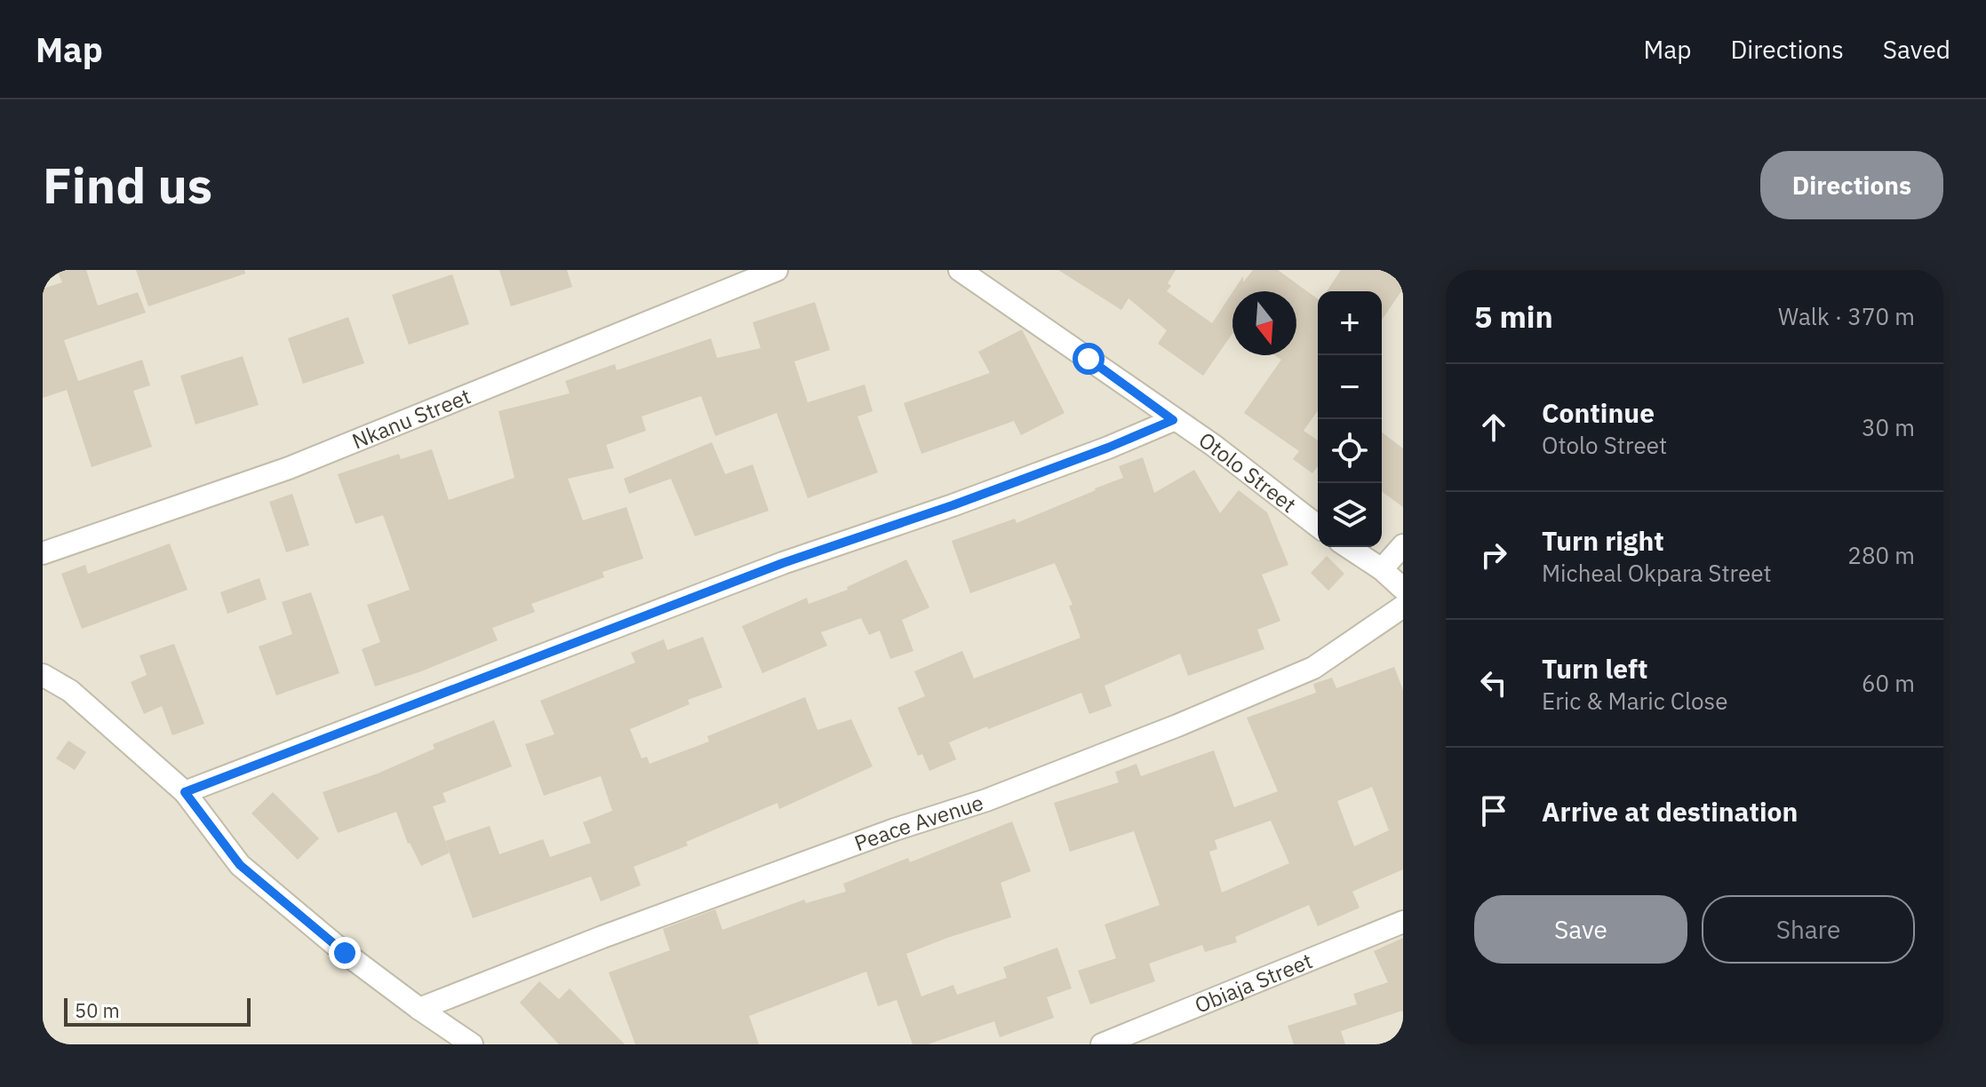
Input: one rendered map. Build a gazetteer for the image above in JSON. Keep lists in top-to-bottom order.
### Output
{
  "streets": {
    "street": [
      "Nkanu Street",
      "Otolo Street",
      "Peace Avenue",
      "Obiaja Street"
    ]
  },
  "scale_bar": "50 m",
  "north": "bottom",
  "page": {
    "header": "Map",
    "nav": ["Map", "Directions", "Saved"],
    "buttons": [
      "Directions",
      ["Save", "Share"]
    ],
    "title": "Find us",
    "heading": ["5 min", "Walk · 370 m"],
    "map_buttons": ["+", "−"],
    "list": [
      ["Continue", "Otolo Street", "30 m"],
      ["Turn right", "Micheal Okpara Street", "280 m"],
      ["Turn left", "Eric & Maric Close", "60 m"],
      "Arrive at destination"
    ],
    "scale": "50 m"
  }
}
